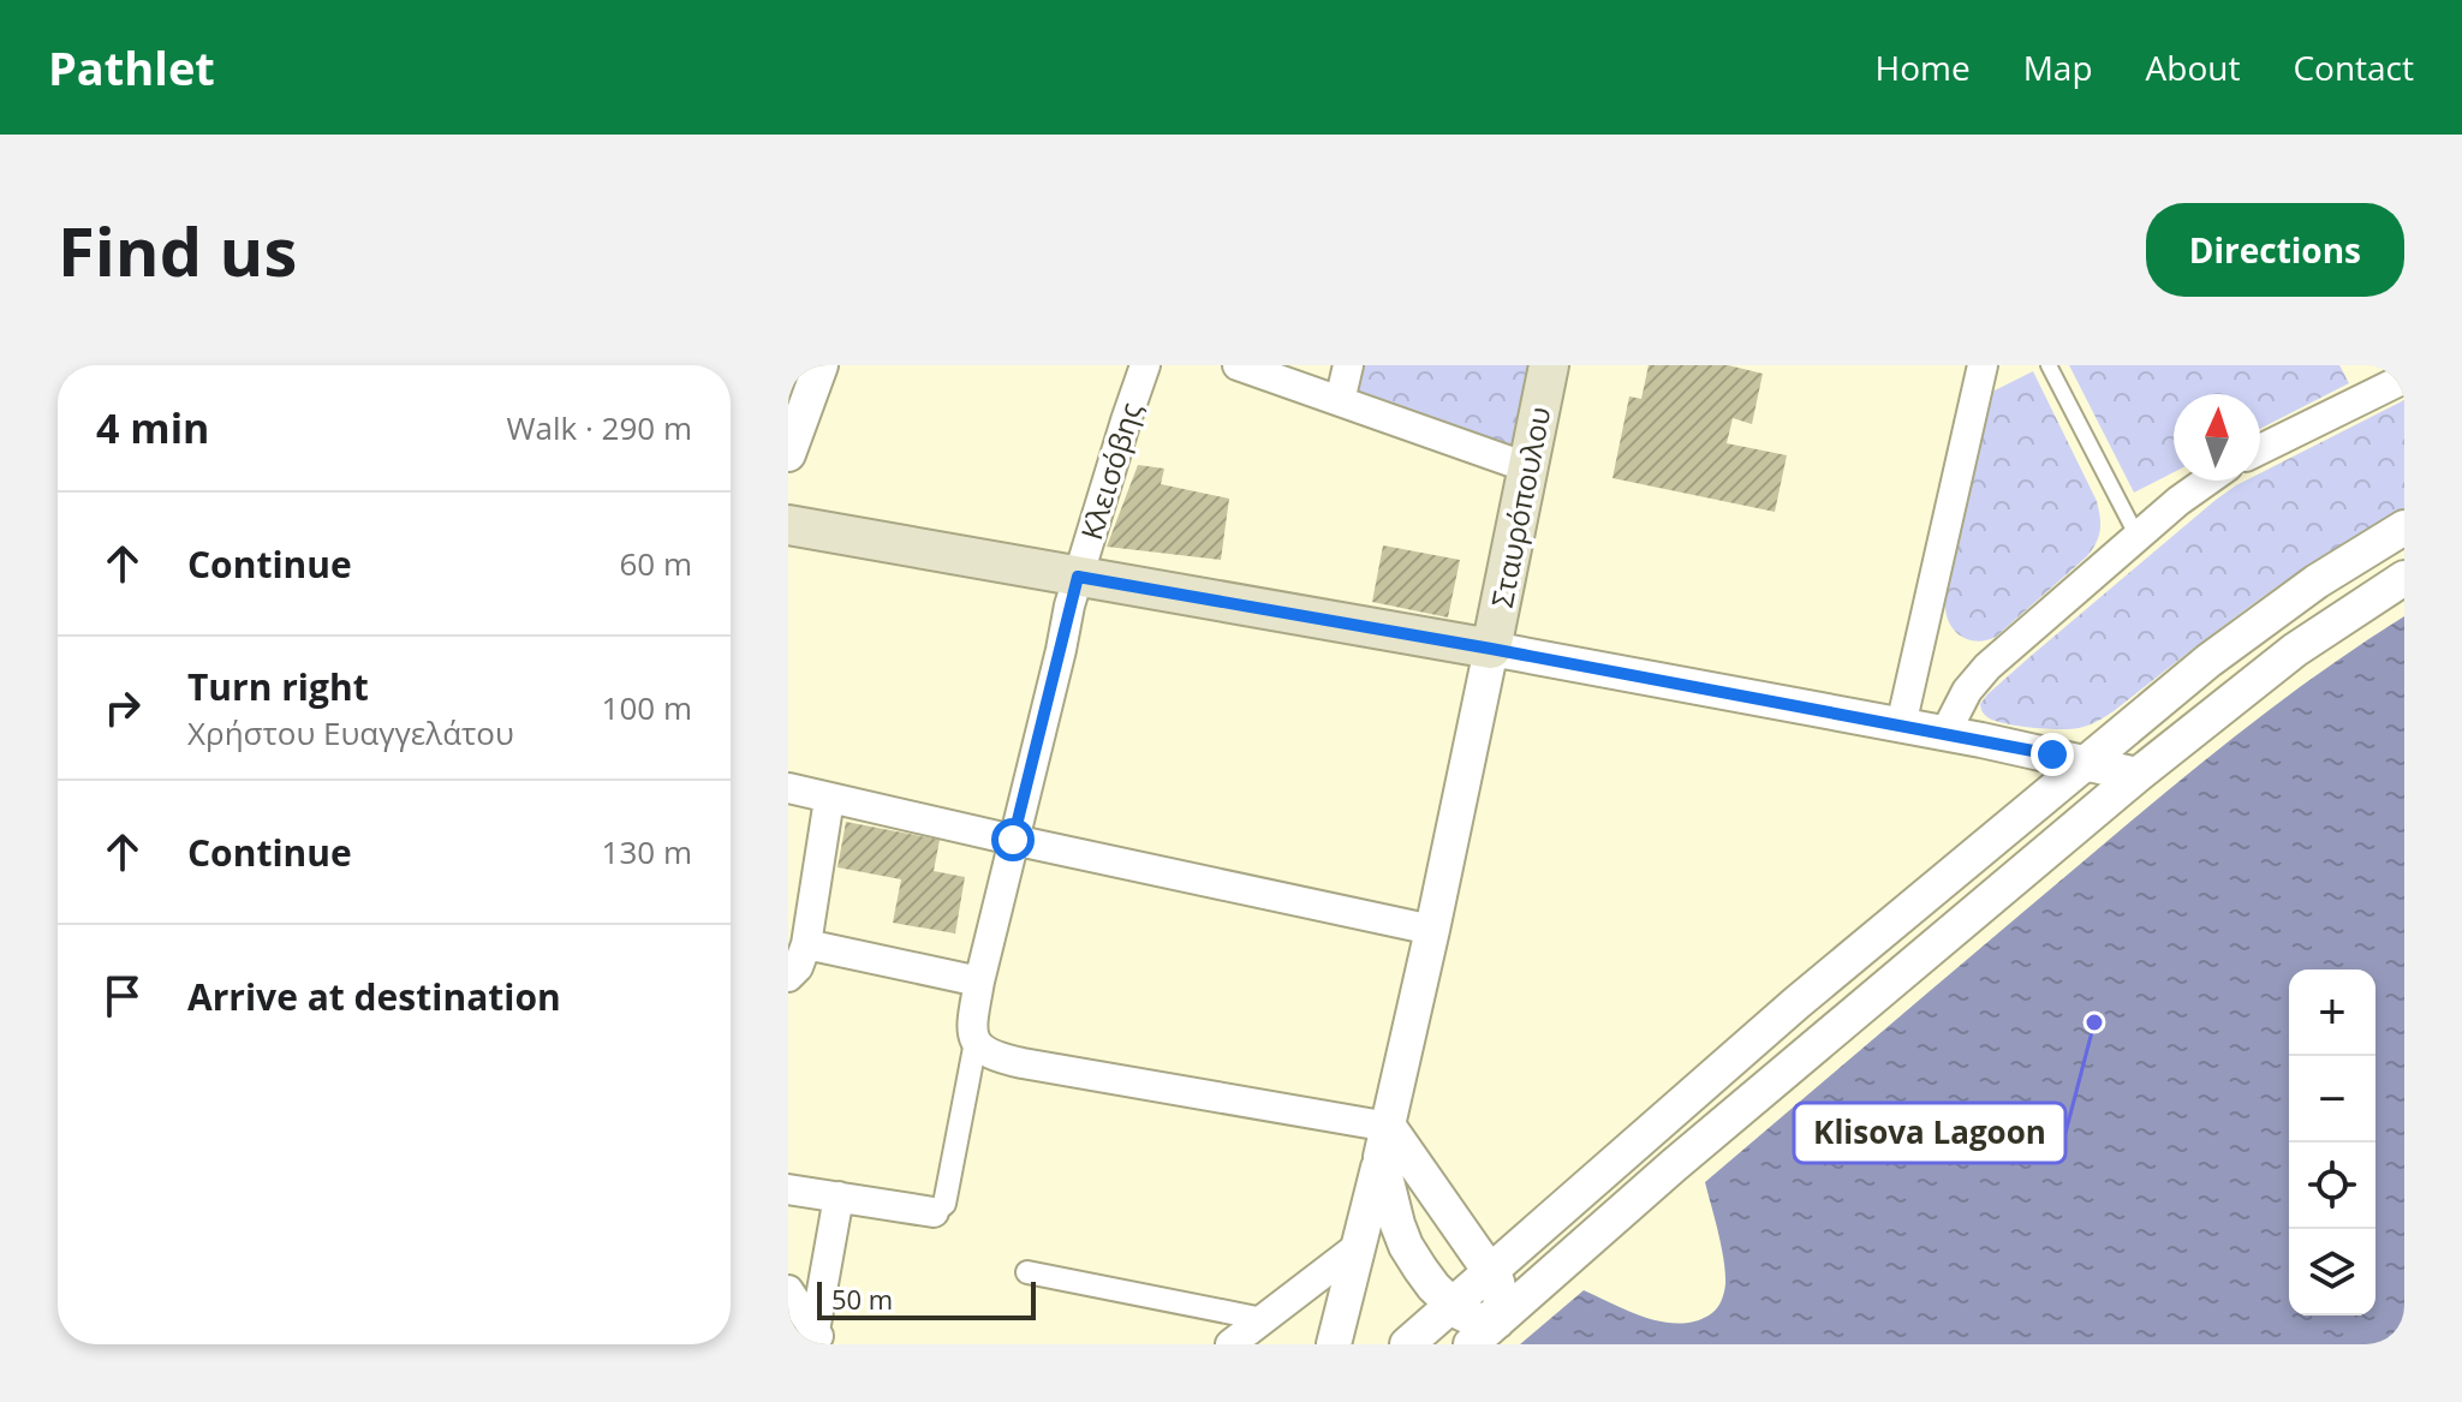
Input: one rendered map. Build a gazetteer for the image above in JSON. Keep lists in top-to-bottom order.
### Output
{
  "streets": {
    "main road": ["Σταυρόπουλου"],
    "street": ["Κλεισόβης"]
  },
  "places": ["Klisova Lagoon"],
  "scale_bar": "50 m",
  "north": "top",
  "page": {
    "header": "Pathlet",
    "nav": [
      "Home",
      "Map",
      "About",
      "Contact"
    ],
    "buttons": "Directions",
    "title": "Find us",
    "heading": ["4 min", "Walk · 290 m"],
    "list": [
      ["Continue", "60 m"],
      ["Turn right", "Χρήστου Ευαγγελάτου", "100 m"],
      ["Continue", "130 m"],
      "Arrive at destination"
    ],
    "map_buttons": ["+", "−"],
    "scale": "50 m"
  }
}
